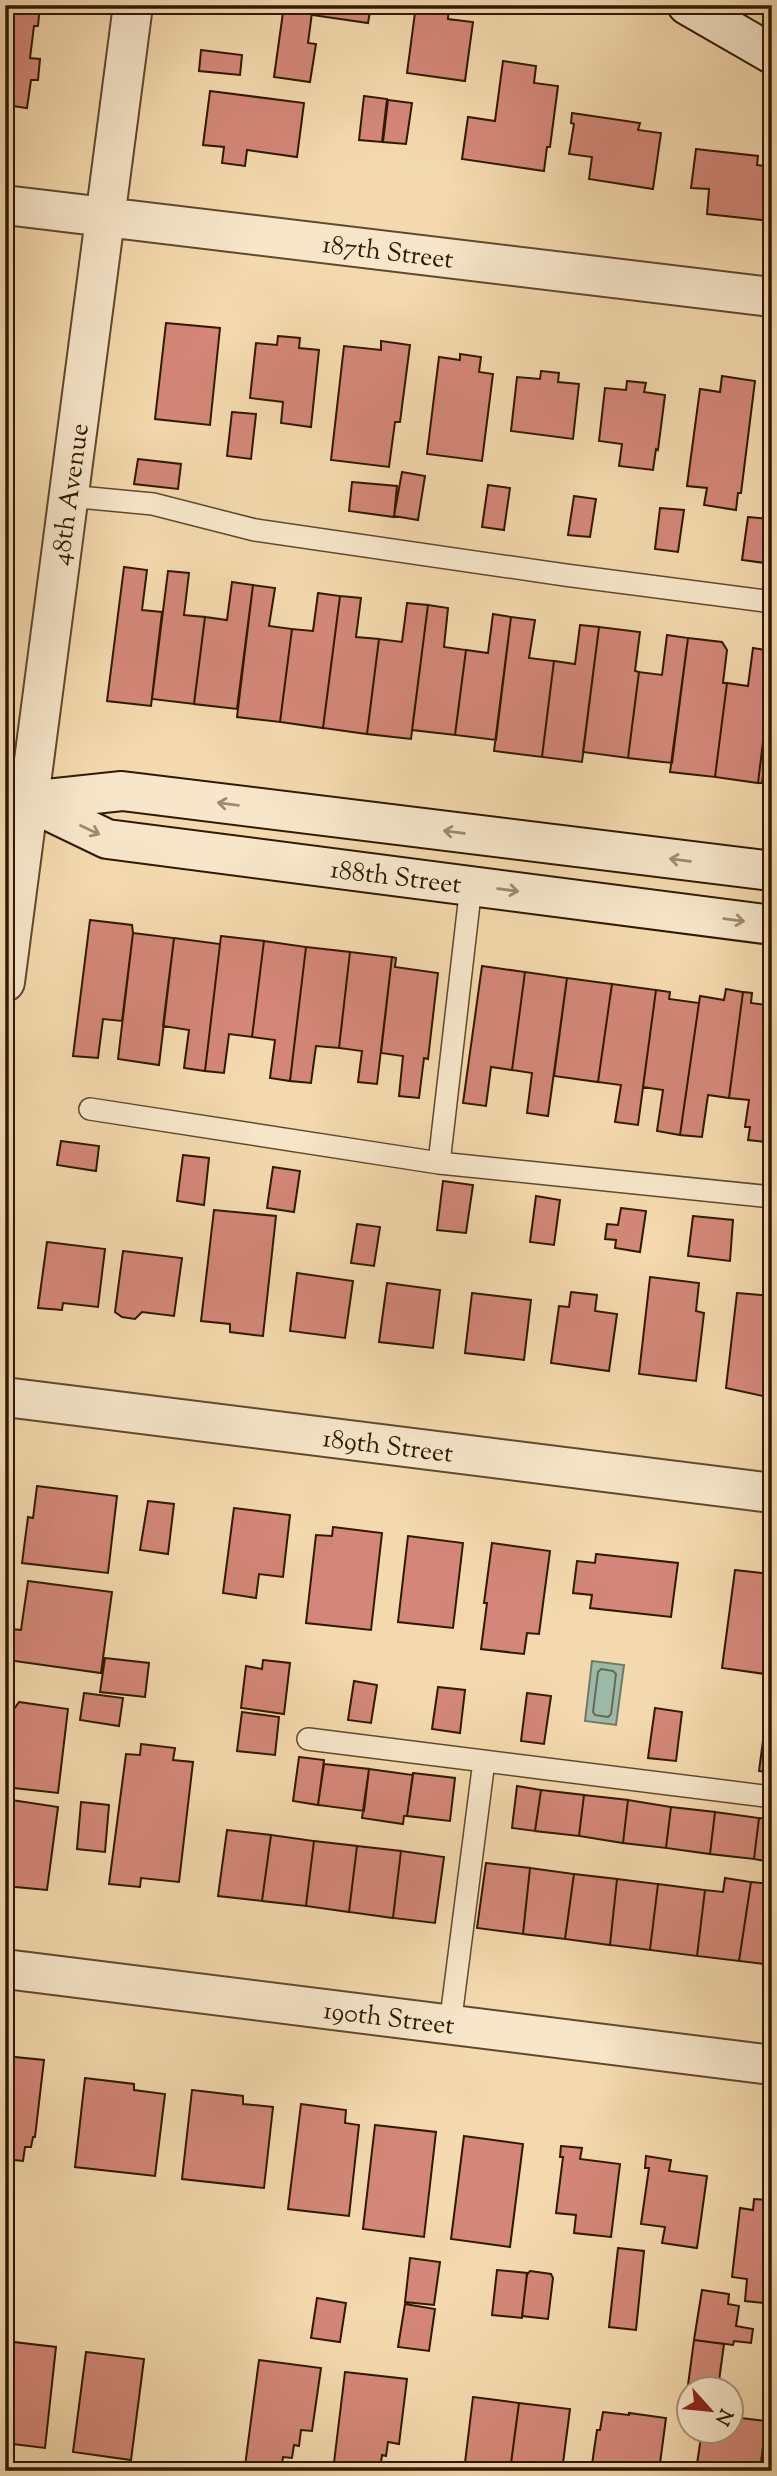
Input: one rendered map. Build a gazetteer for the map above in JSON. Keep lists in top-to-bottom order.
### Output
{
  "streets": {
    "street": [
      "187th Street",
      "48th Avenue",
      "188th Street",
      "189th Street",
      "190th Street"
    ]
  },
  "crossings": [
    ["187th Street", "48th Avenue"],
    ["48th Avenue", "188th Street"]
  ],
  "north": "bottom right"
}
